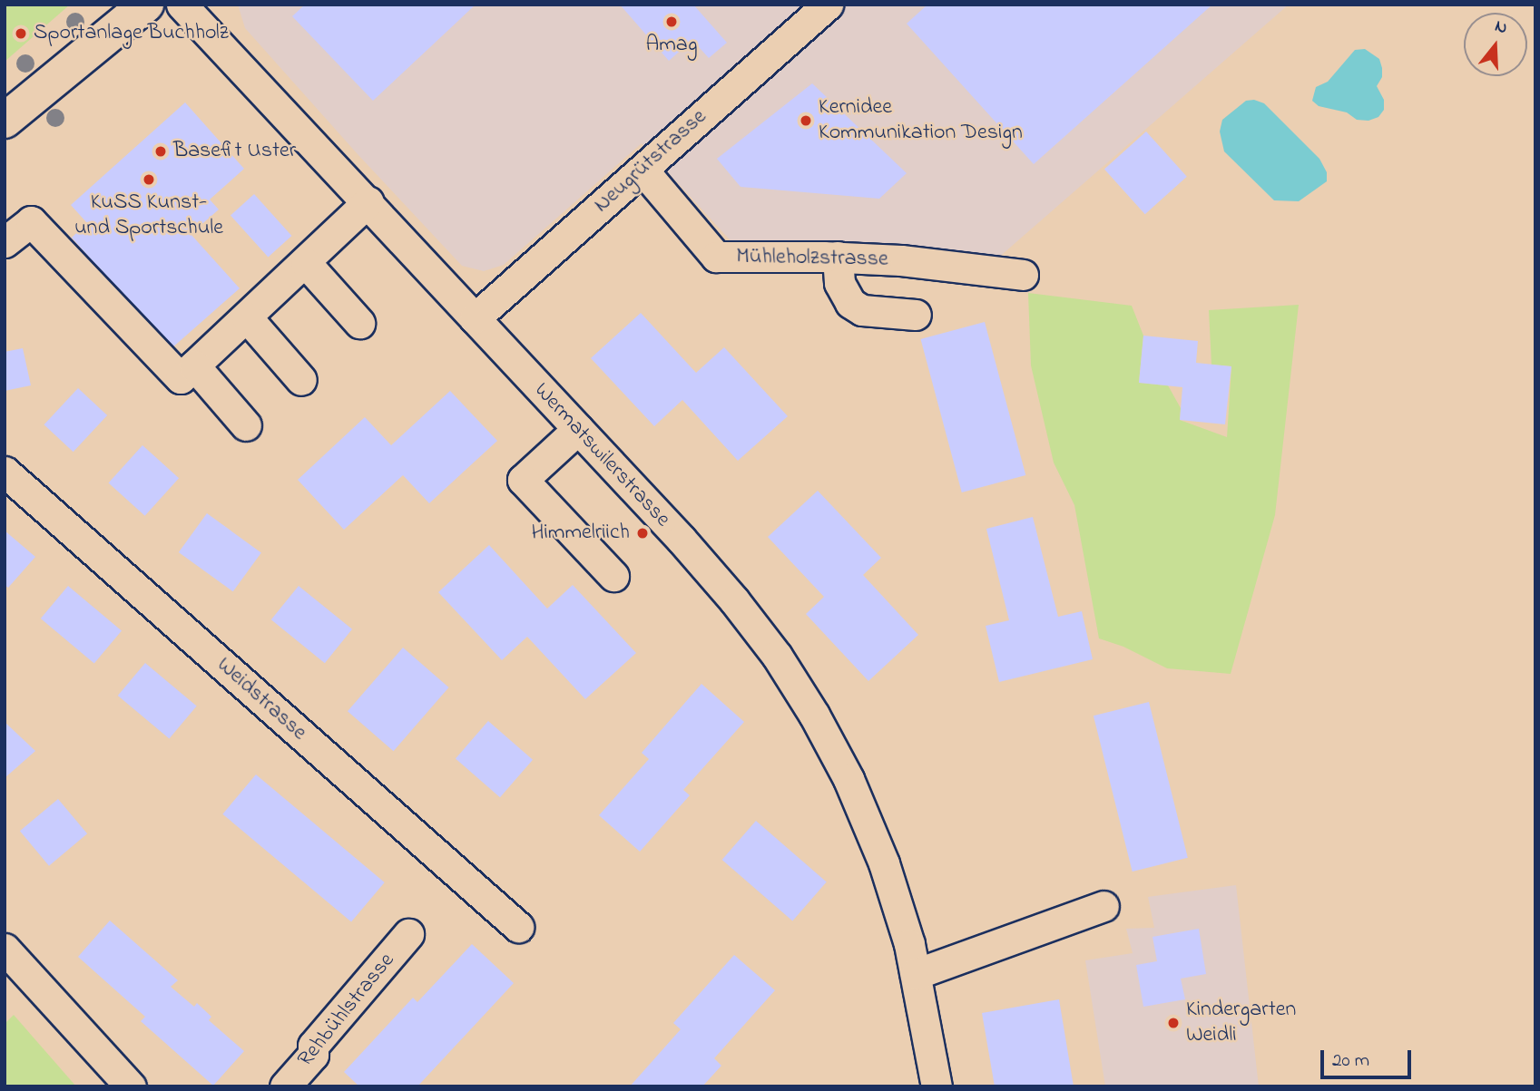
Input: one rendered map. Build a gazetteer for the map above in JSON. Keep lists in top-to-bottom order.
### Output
{
  "streets": {
    "street": [
      "Neugrütstrasse",
      "Mühleholzstrasse",
      "Wermatswilerstrasse",
      "Weidstrasse",
      "Rehbühlstrasse"
    ]
  },
  "crossings": [
    ["Neugrütstrasse", "Mühleholzstrasse"],
    ["Neugrütstrasse", "Wermatswilerstrasse"]
  ],
  "places": [
    "Amag",
    "Sportanlage Buchholz",
    "Kernidee Kommunikation Design",
    "Basefit Uster",
    "KuSS Kunst- und Sportschule",
    "Himmelriich",
    "Kindergarten Weidli"
  ],
  "scale_bar": "20 m",
  "north": "top"
}
